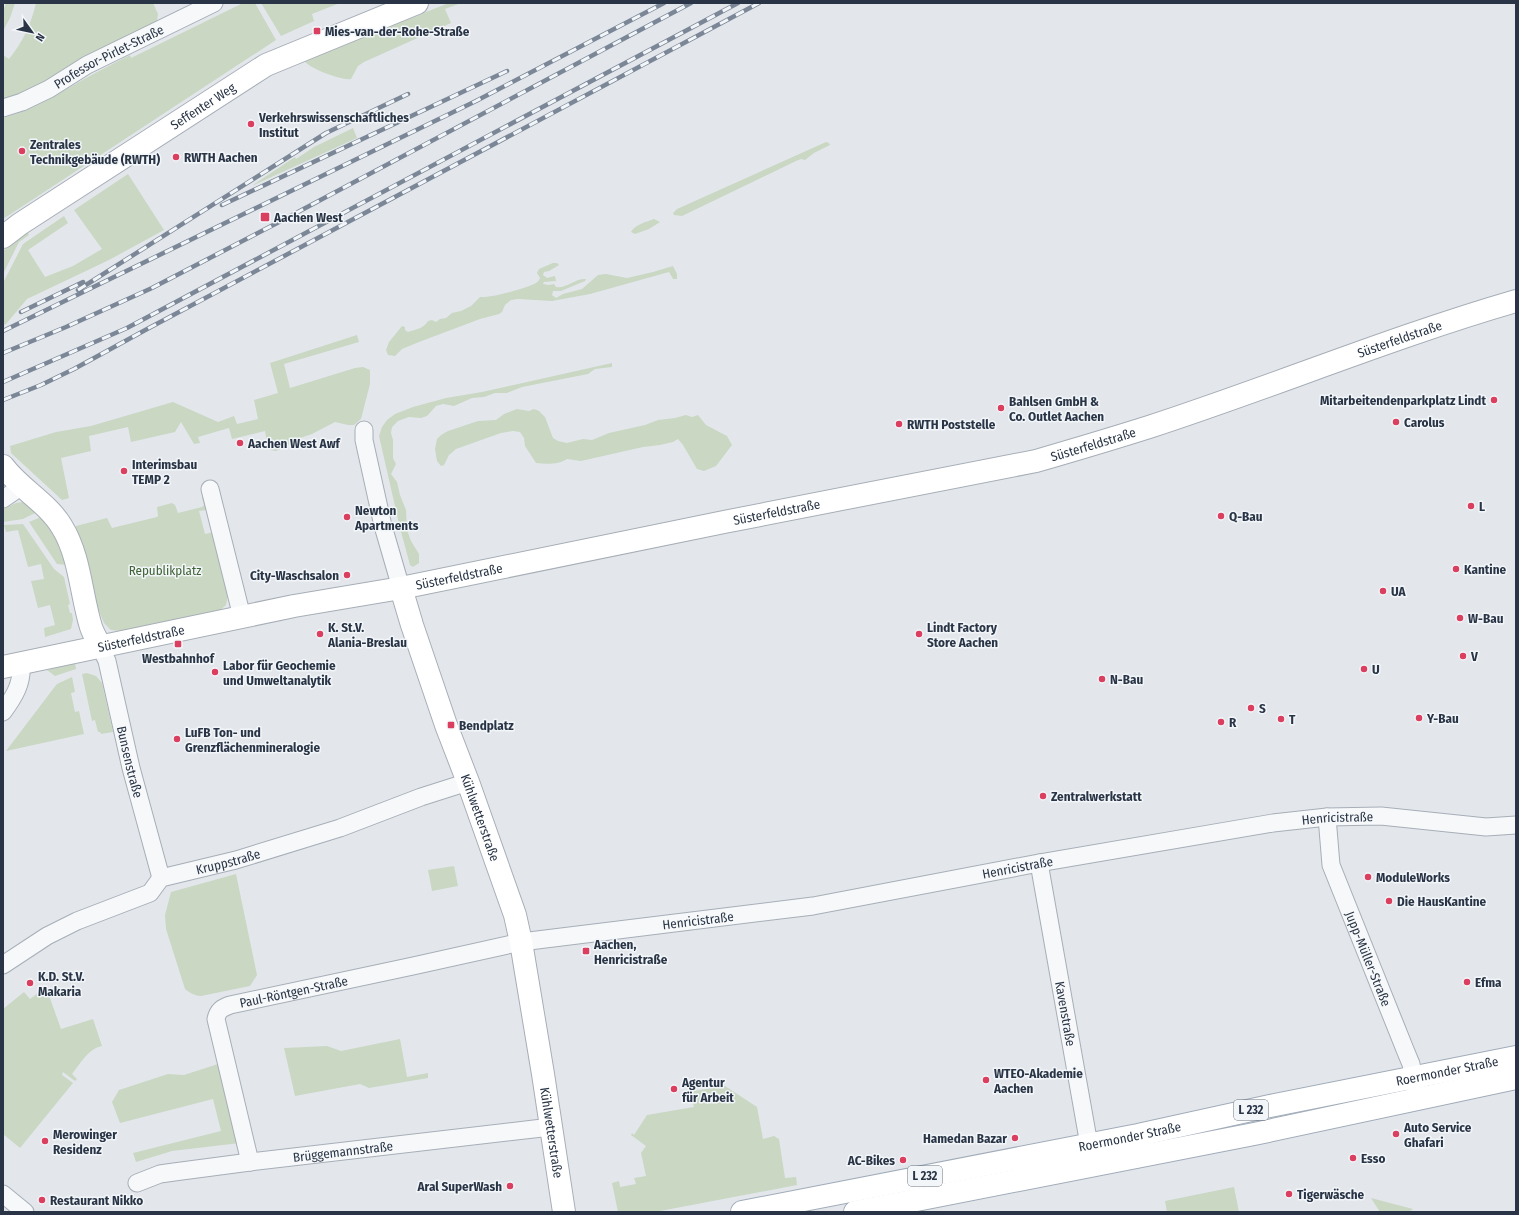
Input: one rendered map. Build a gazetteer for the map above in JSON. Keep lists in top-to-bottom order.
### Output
{
  "streets": {
    "street": [
      "Professor-Pirlet-Straße",
      "Seffenter Weg",
      "Süsterfeldstraße",
      "Bunsenstraße",
      "Kühlwetterstraße",
      "Henricistraße",
      "Kruppstraße",
      "Jupp-Müller-Straße",
      "Paul-Röntgen-Straße",
      "Kavenstraße",
      "Roermonder Straße",
      "L 232",
      "Brüggemannstraße"
    ]
  },
  "crossings": [
    ["Süsterfeldstraße", "Bunsenstraße"],
    ["Süsterfeldstraße", "Kühlwetterstraße"],
    ["Bunsenstraße", "Kruppstraße"],
    ["Kühlwetterstraße", "Henricistraße"],
    ["Kühlwetterstraße", "Kruppstraße"],
    ["Kühlwetterstraße", "Paul-Röntgen-Straße"],
    ["Kühlwetterstraße", "Brüggemannstraße"],
    ["Henricistraße", "Jupp-Müller-Straße"],
    ["Henricistraße", "Paul-Röntgen-Straße"],
    ["Henricistraße", "Kavenstraße"],
    ["Jupp-Müller-Straße", "Roermonder Straße"],
    ["Paul-Röntgen-Straße", "Brüggemannstraße"],
    ["Kavenstraße", "Roermonder Straße"]
  ],
  "parks": ["Republikplatz"],
  "places": {
    "transit": [
      "Mies-van-der-Rohe-Straße",
      "Aachen West",
      "Westbahnhof",
      "Bendplatz",
      "Aachen, Henricistraße"
    ],
    "other": [
      "Verkehrswissenschaftliches Institut",
      "Zentrales Technikgebäude (RWTH)",
      "RWTH Aachen",
      "Mitarbeitendenparkplatz Lindt",
      "Bahlsen GmbH & Co. Outlet Aachen",
      "Carolus",
      "RWTH Poststelle",
      "Aachen West Awf",
      "Interimsbau TEMP 2",
      "L",
      "Q-Bau",
      "Newton Apartments",
      "Kantine",
      "City-Waschsalon",
      "UA",
      "W-Bau",
      "K. St.V. Alania-Breslau",
      "Lindt Factory Store Aachen",
      "V",
      "U",
      "Labor für Geochemie und Umweltanalytik",
      "N-Bau",
      "S",
      "Y-Bau",
      "T",
      "R",
      "LuFB Ton- und Grenzflächenmineralogie",
      "Zentralwerkstatt",
      "ModuleWorks",
      "Die HausKantine",
      "Efma",
      "K.D. St.V. Makaria",
      "WTEO-Akademie Aachen",
      "Agentur für Arbeit",
      "Auto Service Ghafari",
      "Hamedan Bazar",
      "Merowinger Residenz",
      "Esso",
      "AC-Bikes",
      "Aral SuperWash",
      "Tigerwäsche",
      "Restaurant Nikko"
    ]
  },
  "north": "bottom right"
}
